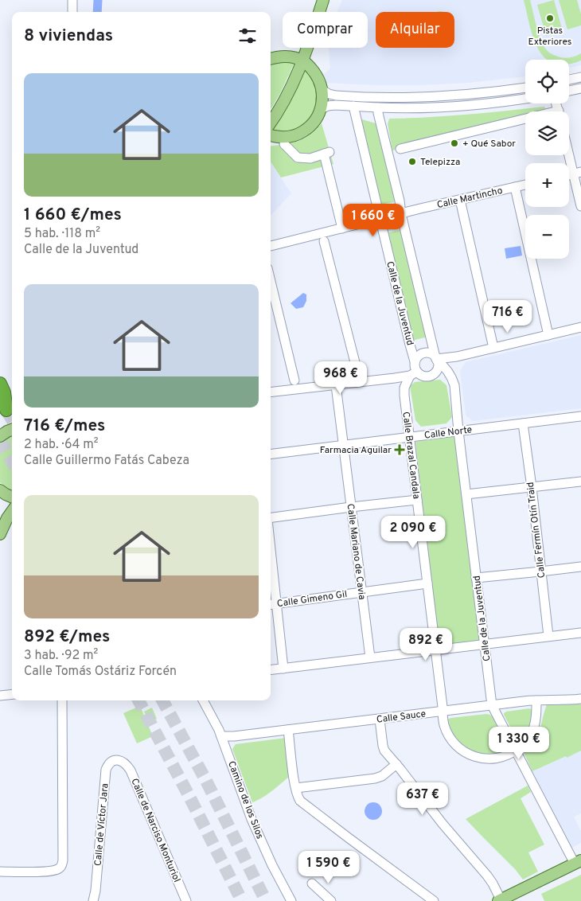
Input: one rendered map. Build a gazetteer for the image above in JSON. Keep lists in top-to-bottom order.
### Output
{
  "streets": {
    "street": [
      "Calle Martincho",
      "Calle de la Juventud",
      "Calle Norte",
      "Calle Brazal Candala",
      "Calle Fermín Otín Traid",
      "Calle Mariano de Cavia",
      "Calle Gimeno Gil",
      "Calle Sauce",
      "Camino de los Silos",
      "Calle de Víctor Jara",
      "Calle de Narciso Monturiol"
    ]
  },
  "crossings": [
    ["Calle Martincho", "Calle de la Juventud"],
    ["Calle de la Juventud", "Calle Norte"],
    ["Calle de la Juventud", "Calle Brazal Candala"],
    ["Calle de la Juventud", "Calle Sauce"],
    ["Calle Norte", "Calle Brazal Candala"],
    ["Calle Norte", "Calle Fermín Otín Traid"],
    ["Calle Norte", "Calle Mariano de Cavia"],
    ["Calle Brazal Candala", "Calle Gimeno Gil"],
    ["Calle Brazal Candala", "Calle Sauce"],
    ["Calle Mariano de Cavia", "Calle Gimeno Gil"],
    ["Calle Sauce", "Camino de los Silos"],
    ["Calle de Víctor Jara", "Calle de Narciso Monturiol"]
  ],
  "places": {
    "other": ["Pistas Exteriores", "+ Qué Sabor", "Telepizza"],
    "health": ["Farmacia Aguilar"]
  },
  "page": {
    "chip": ["Comprar", "Alquilar"],
    "heading": "8 viviendas",
    "map_buttons": ["+", "−"],
    "list": [
      {
        "name": "1 660 €/mes",
        "note": "5 hab. · 118 m² · Calle de la Juventud"
      },
      {
        "name": "716 €/mes",
        "note": "2 hab. · 64 m² · Calle Guillermo Fatás Cabeza"
      },
      {
        "name": "892 €/mes",
        "note": "3 hab. · 92 m² · Calle Tomás Ostáriz Forcén"
      }
    ],
    "price": [
      "1 660 €",
      "716 €",
      "968 €",
      "2 090 €",
      "892 €",
      "1 330 €",
      "637 €",
      "1 590 €"
    ]
  }
}
